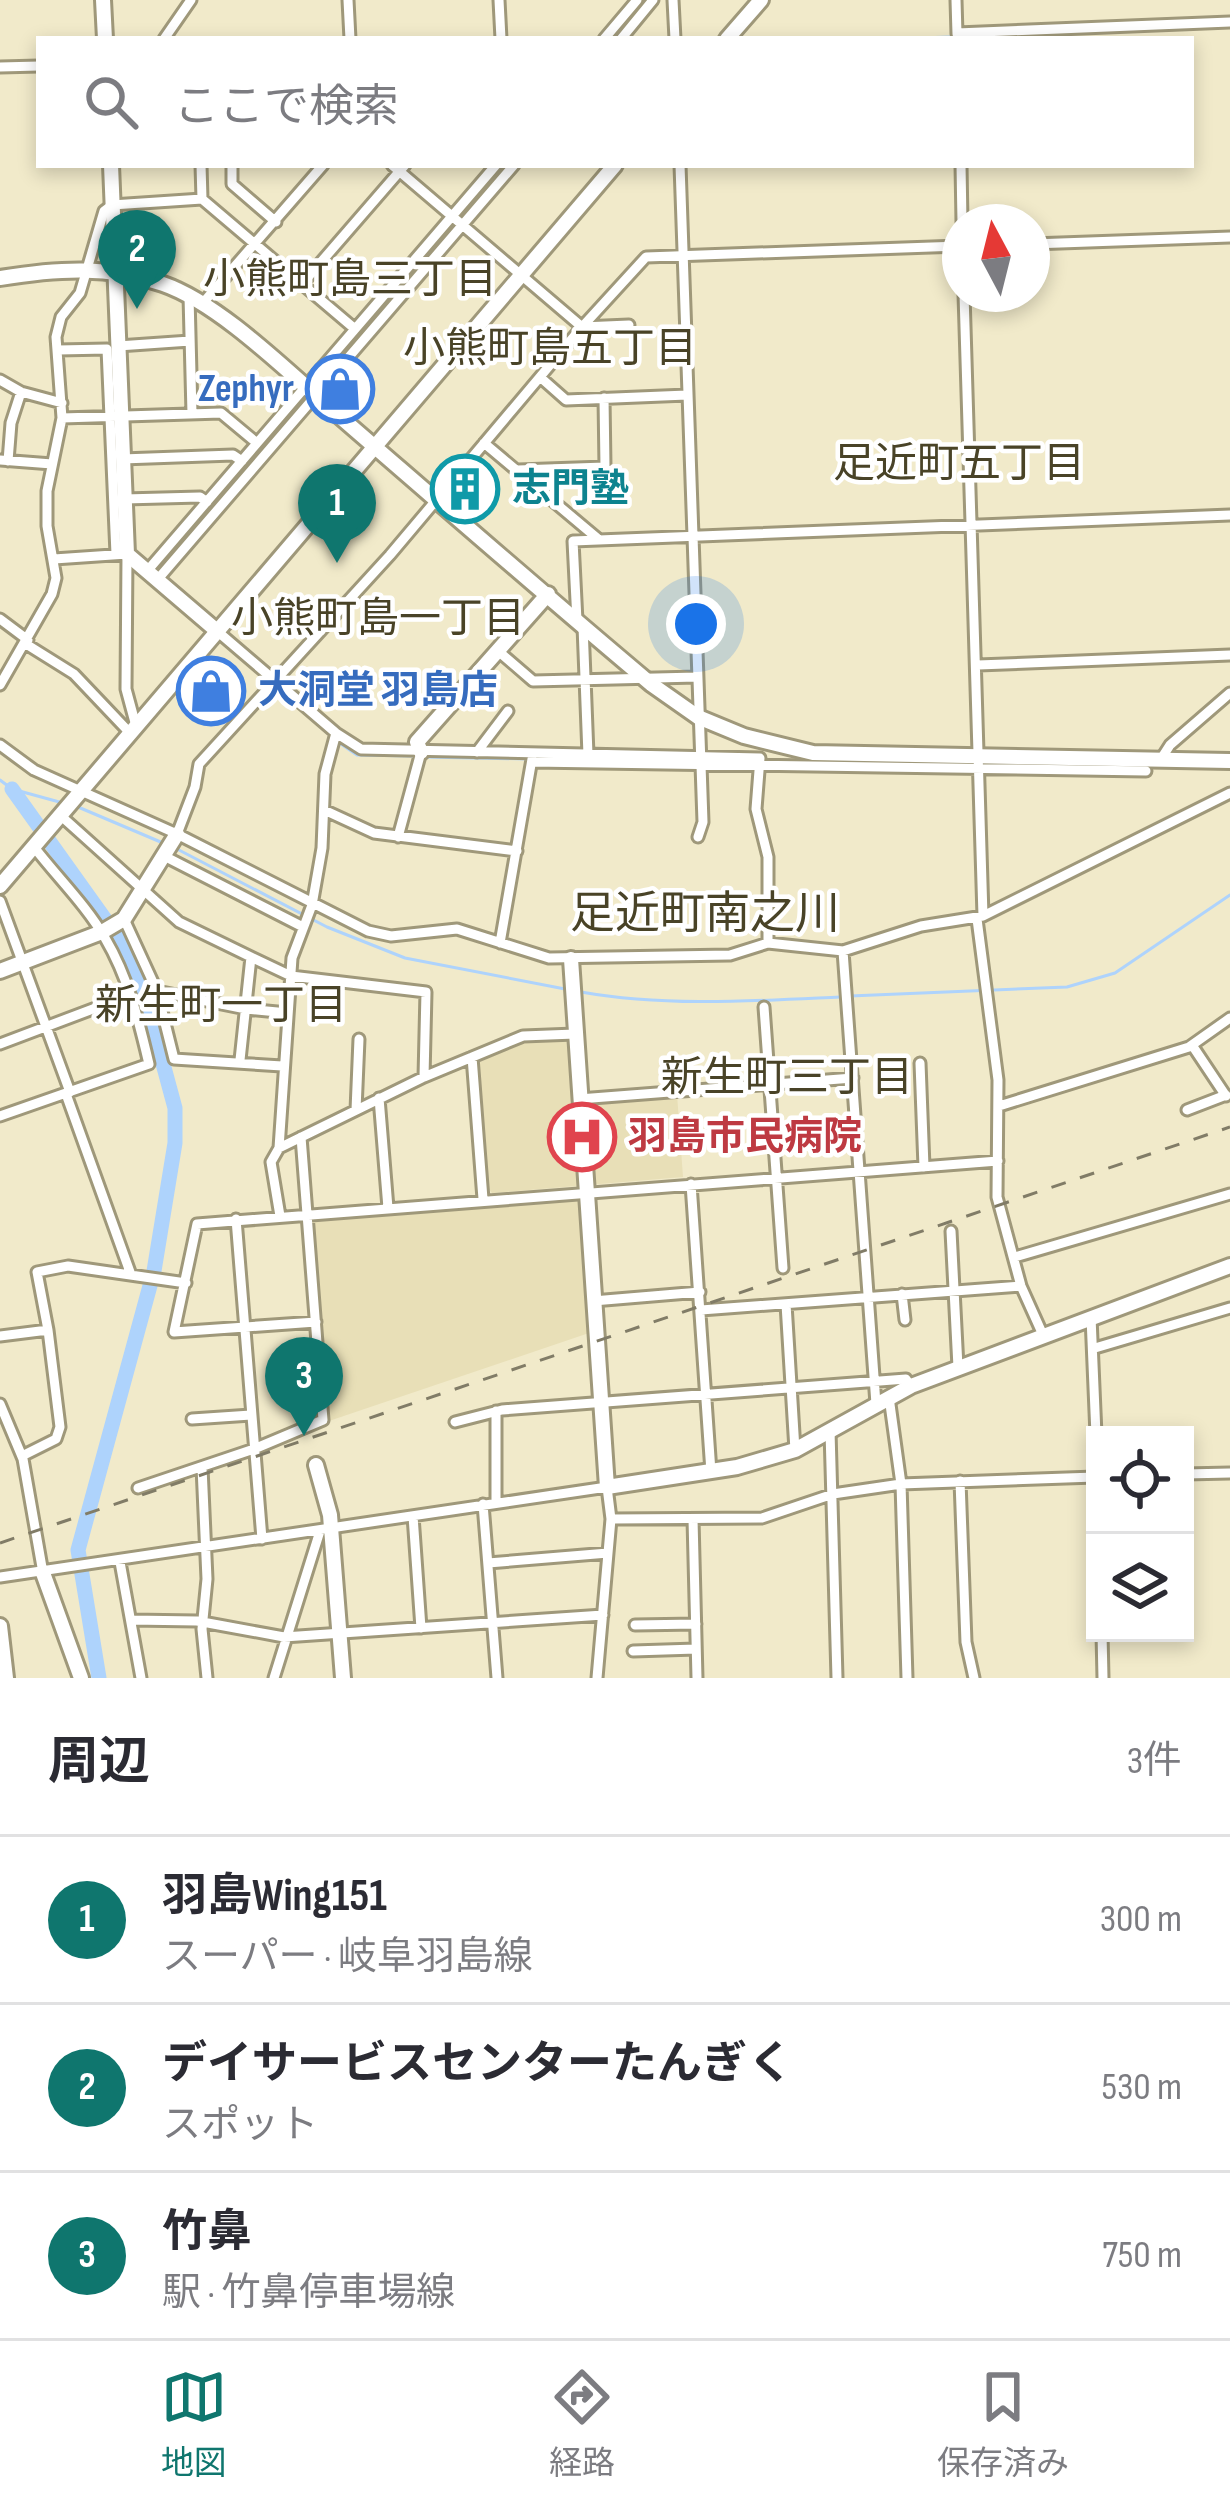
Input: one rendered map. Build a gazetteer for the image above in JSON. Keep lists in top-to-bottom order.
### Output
{
  "districts": [
    "小熊町島三丁目",
    "小熊町島五丁目",
    "足近町五丁目",
    "小熊町島一丁目",
    "足近町南之川",
    "新生町一丁目",
    "新生町三丁目"
  ],
  "places": {
    "shop": ["Zephyr", "大洞堂 羽島店"],
    "building": ["志門塾"],
    "hospital": ["羽島市民病院"]
  },
  "north": "top",
  "page": {
    "search": "ここで検索",
    "pins": ["2", "1", "3"],
    "heading": ["周辺", "3件"],
    "list": [
      {
        "mark": "1",
        "name": "羽島Wing151",
        "note": "スーパー · 岐阜羽島線",
        "value": "300 m"
      },
      {
        "mark": "2",
        "name": "デイサービスセンターたんぎく",
        "note": "スポット",
        "value": "530 m"
      },
      {
        "mark": "3",
        "name": "竹鼻",
        "note": "駅 · 竹鼻停車場線",
        "value": "750 m"
      }
    ],
    "nav": ["地図", "経路", "保存済み"]
  }
}
